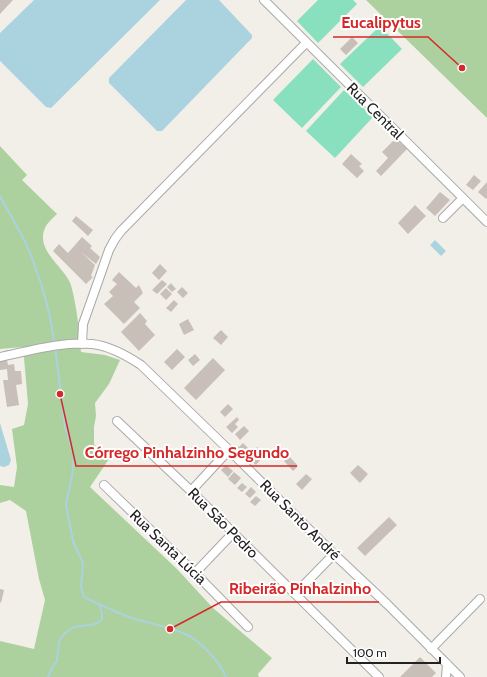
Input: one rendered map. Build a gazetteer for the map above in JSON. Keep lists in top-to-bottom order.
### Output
{
  "streets": {
    "street": [
      "Rua Central",
      "Rua Santo André",
      "Rua São Pedro",
      "Rua Santa Lúcia"
    ]
  },
  "places": ["Eucalipytus", "Córrego Pinhalzinho Segundo", "Ribeirão Pinhalzinho"],
  "scale_bar": "100 m"
}
